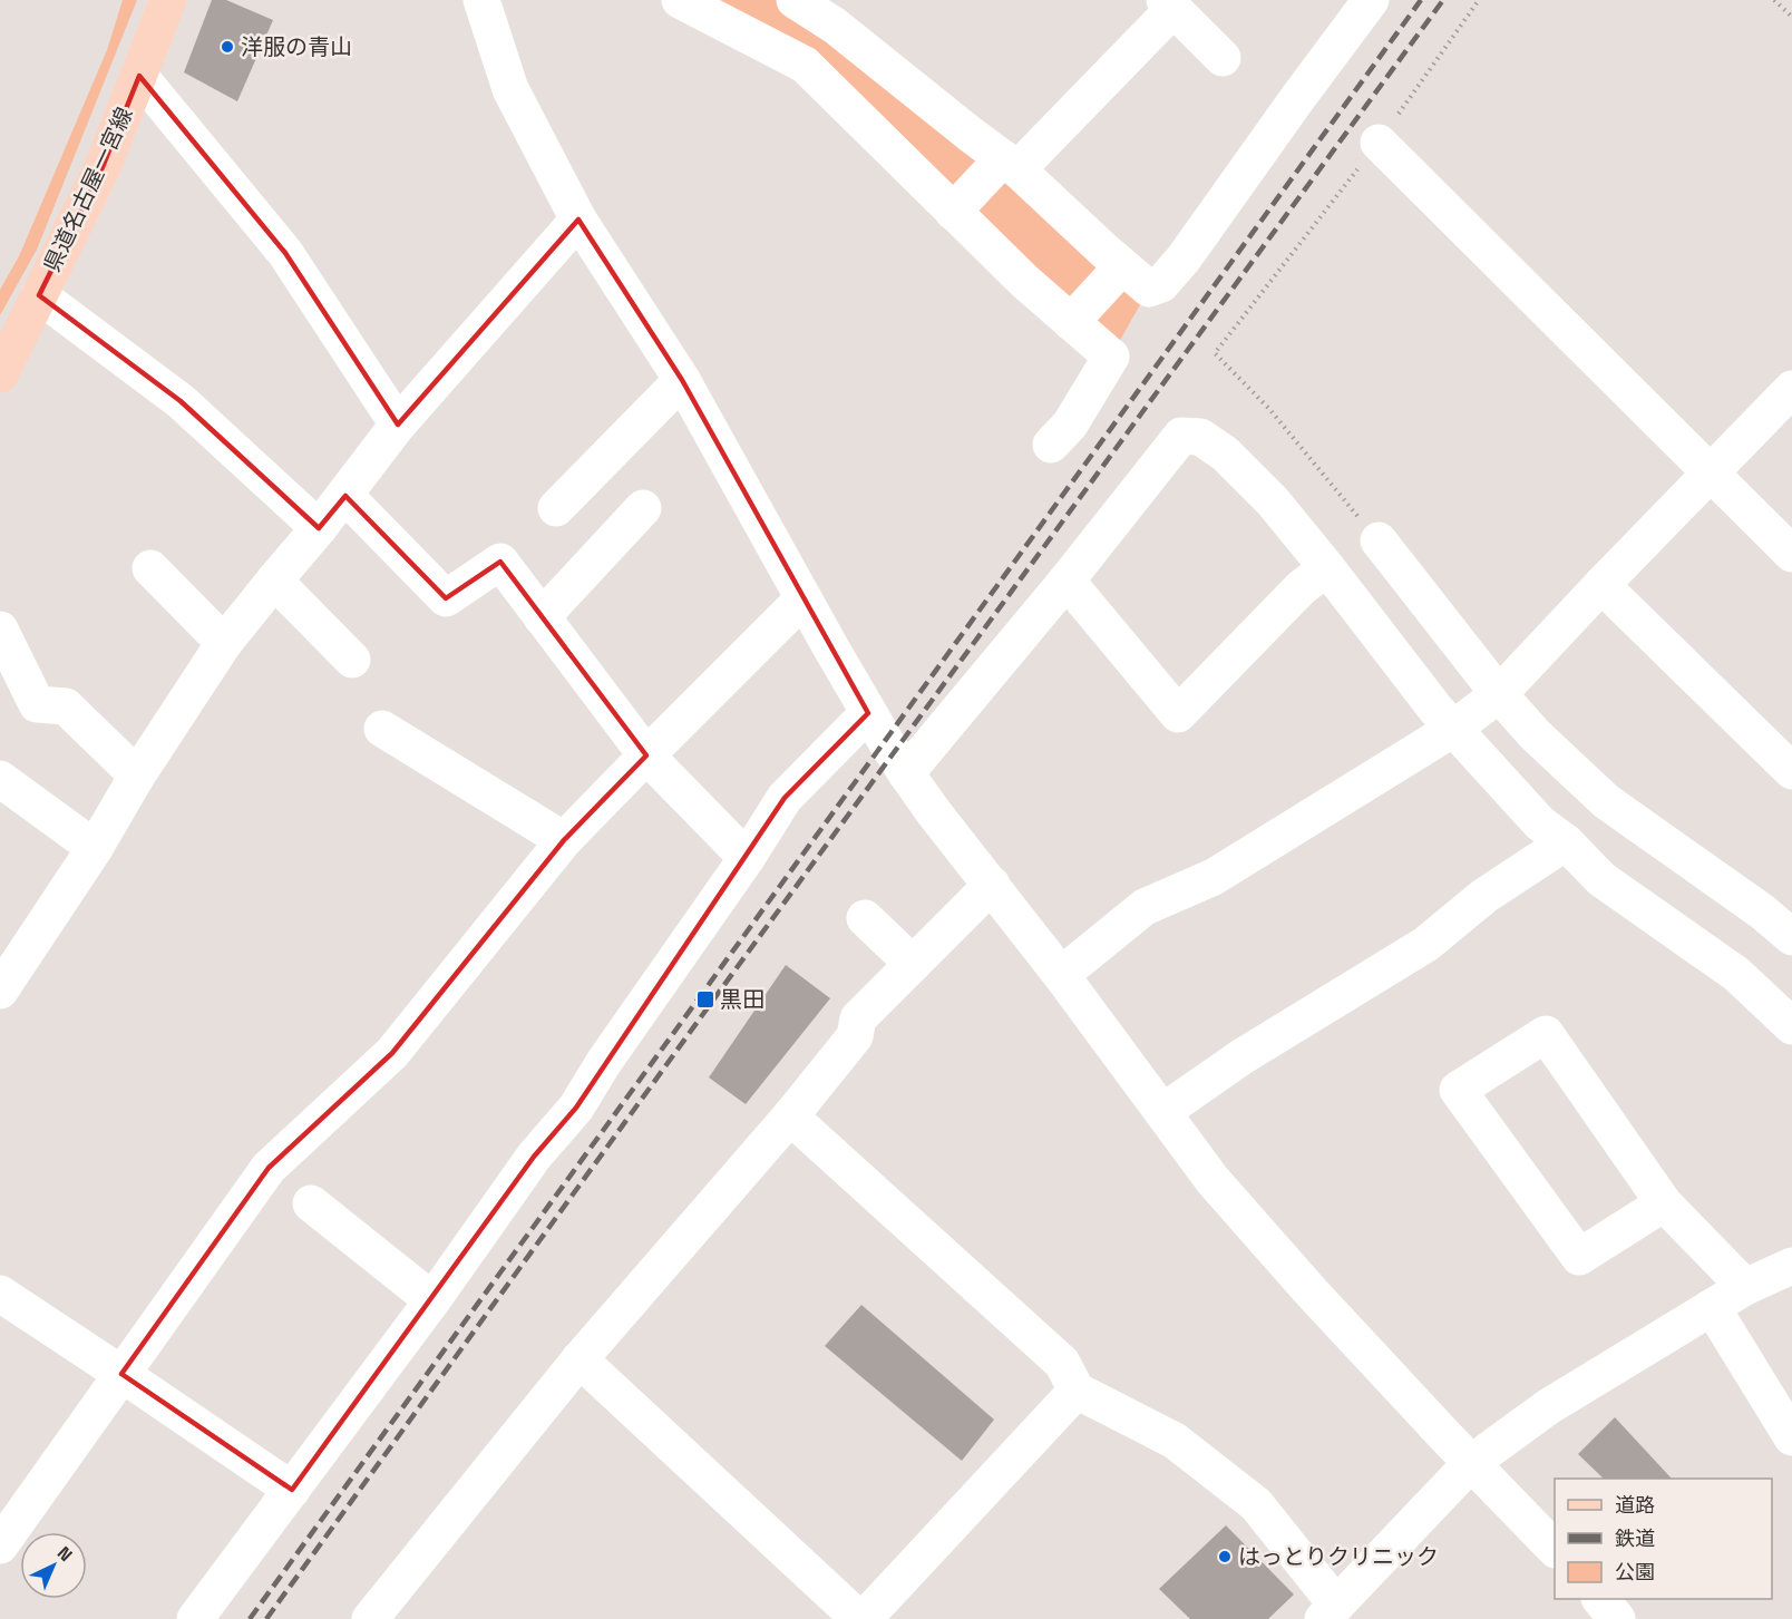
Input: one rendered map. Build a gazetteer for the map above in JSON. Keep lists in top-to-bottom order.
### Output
{
  "streets": {
    "main road": ["県道名古屋一宮線"]
  },
  "places": {
    "other": ["洋服の青山", "はっとりクリニック"],
    "transit": ["黒田"]
  },
  "legend": ["道路", "鉄道", "公園"],
  "north": "top right"
}
